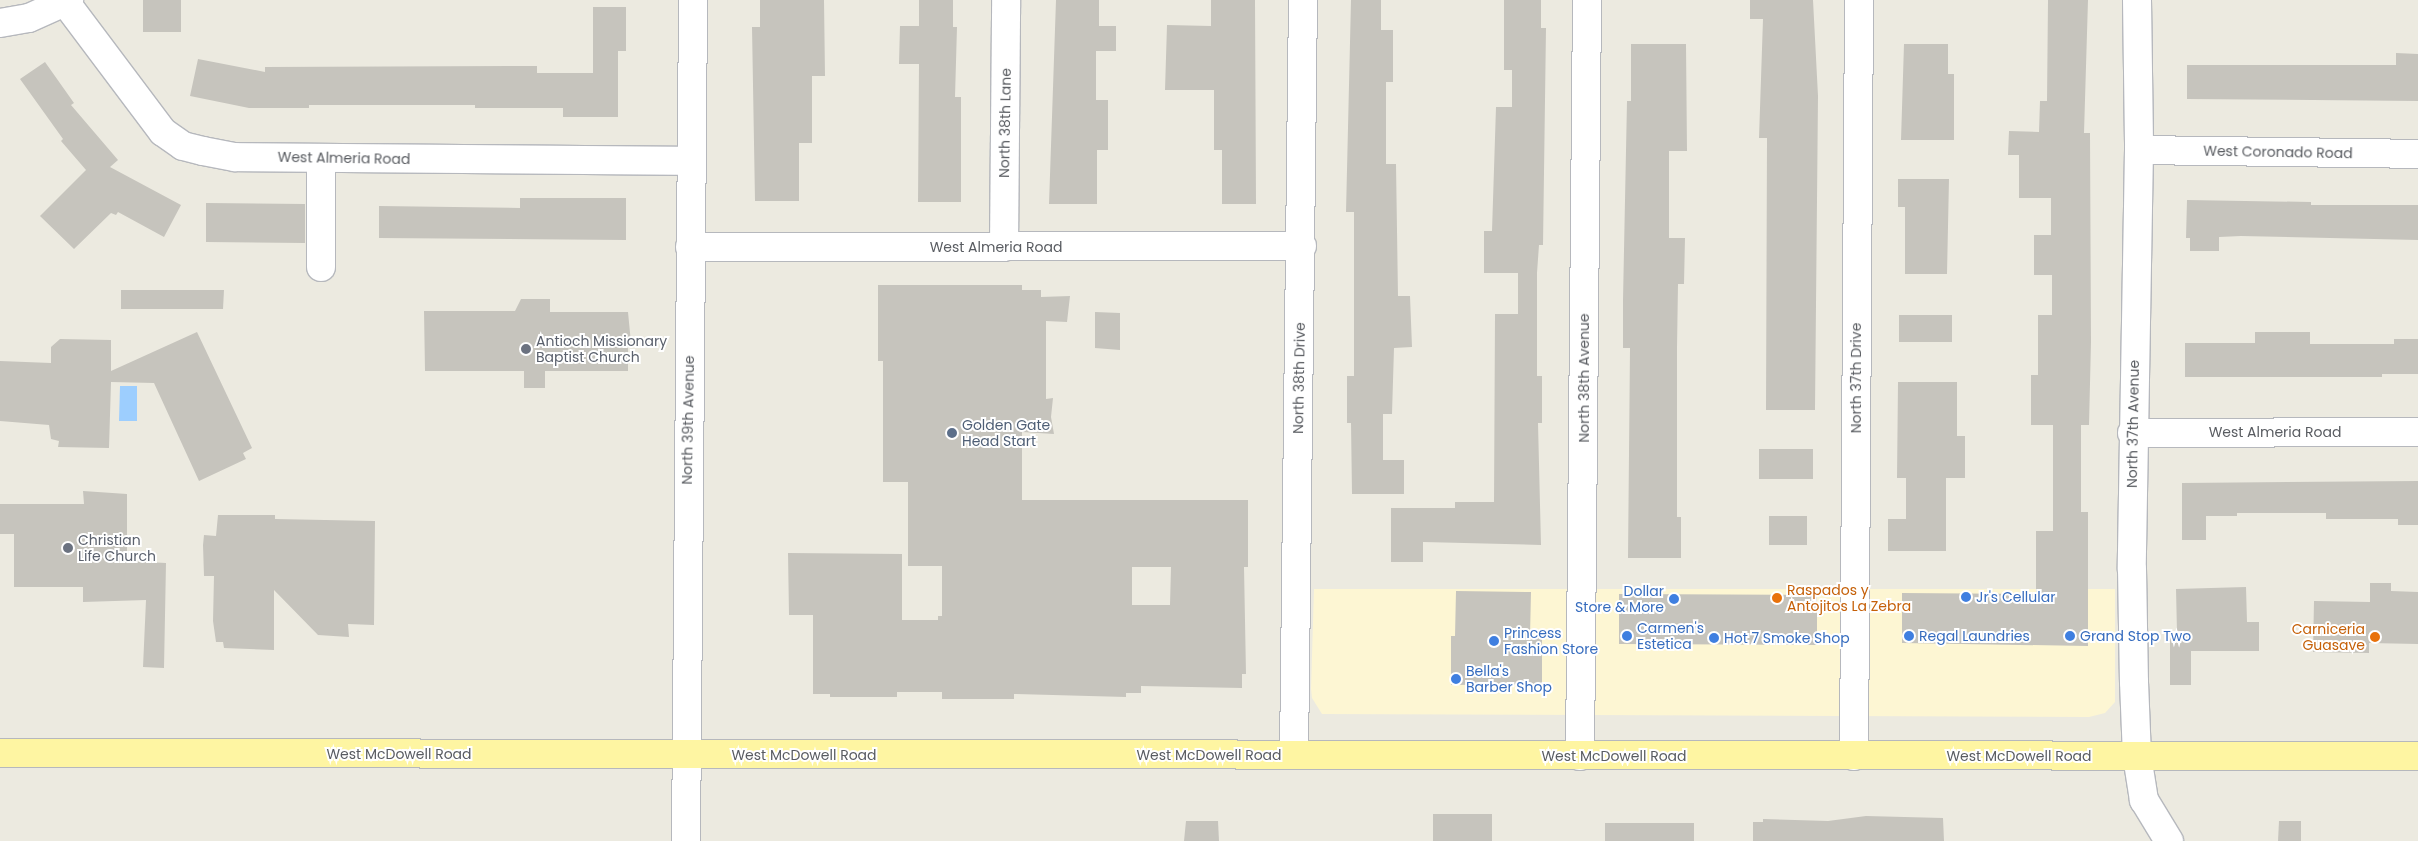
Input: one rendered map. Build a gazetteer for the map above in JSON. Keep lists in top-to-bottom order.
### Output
{
  "streets": {
    "main road": ["West McDowell Road"],
    "street": [
      "North 38th Lane",
      "West Coronado Road",
      "West Almeria Road",
      "North 38th Drive",
      "North 38th Avenue",
      "North 37th Drive",
      "North 39th Avenue",
      "North 37th Avenue"
    ]
  },
  "crossings": [
    ["North 38th Lane", "West Almeria Road"],
    ["West Coronado Road", "North 37th Avenue"],
    ["West Almeria Road", "North 38th Drive"],
    ["West Almeria Road", "North 39th Avenue"],
    ["West Almeria Road", "North 37th Avenue"],
    ["North 38th Drive", "West McDowell Road"],
    ["North 38th Avenue", "West McDowell Road"],
    ["North 37th Drive", "West McDowell Road"],
    ["North 39th Avenue", "West McDowell Road"],
    ["North 37th Avenue", "West McDowell Road"]
  ],
  "places": [
    "Antioch Missionary Baptist Church",
    "Golden Gate Head Start",
    "Christian Life Church",
    "Jr's Cellular",
    "Raspados y Antojitos La Zebra",
    "Dollar Store & More",
    "Carmen's Estetica",
    "Regal Laundries",
    "Grand Stop Two",
    "Carniceria Guasave",
    "Hot 7 Smoke Shop",
    "Princess Fashion Store",
    "Bella's Barber Shop"
  ]
}
